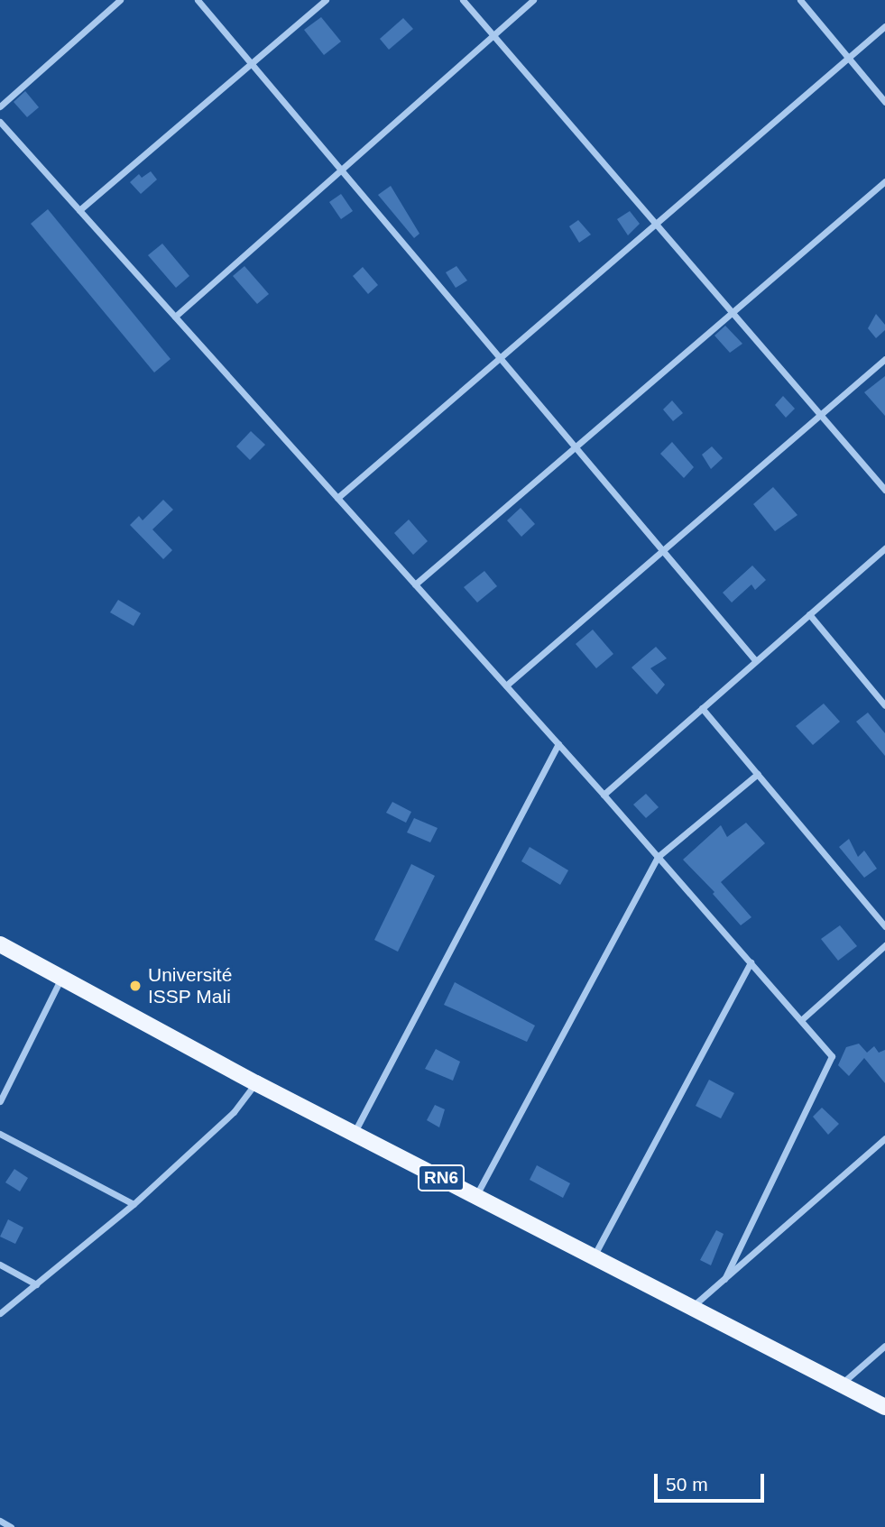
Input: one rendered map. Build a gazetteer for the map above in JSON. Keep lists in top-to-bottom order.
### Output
{
  "streets": {
    "main road": ["RN6"]
  },
  "places": ["Université ISSP Mali"],
  "scale_bar": "50 m"
}
